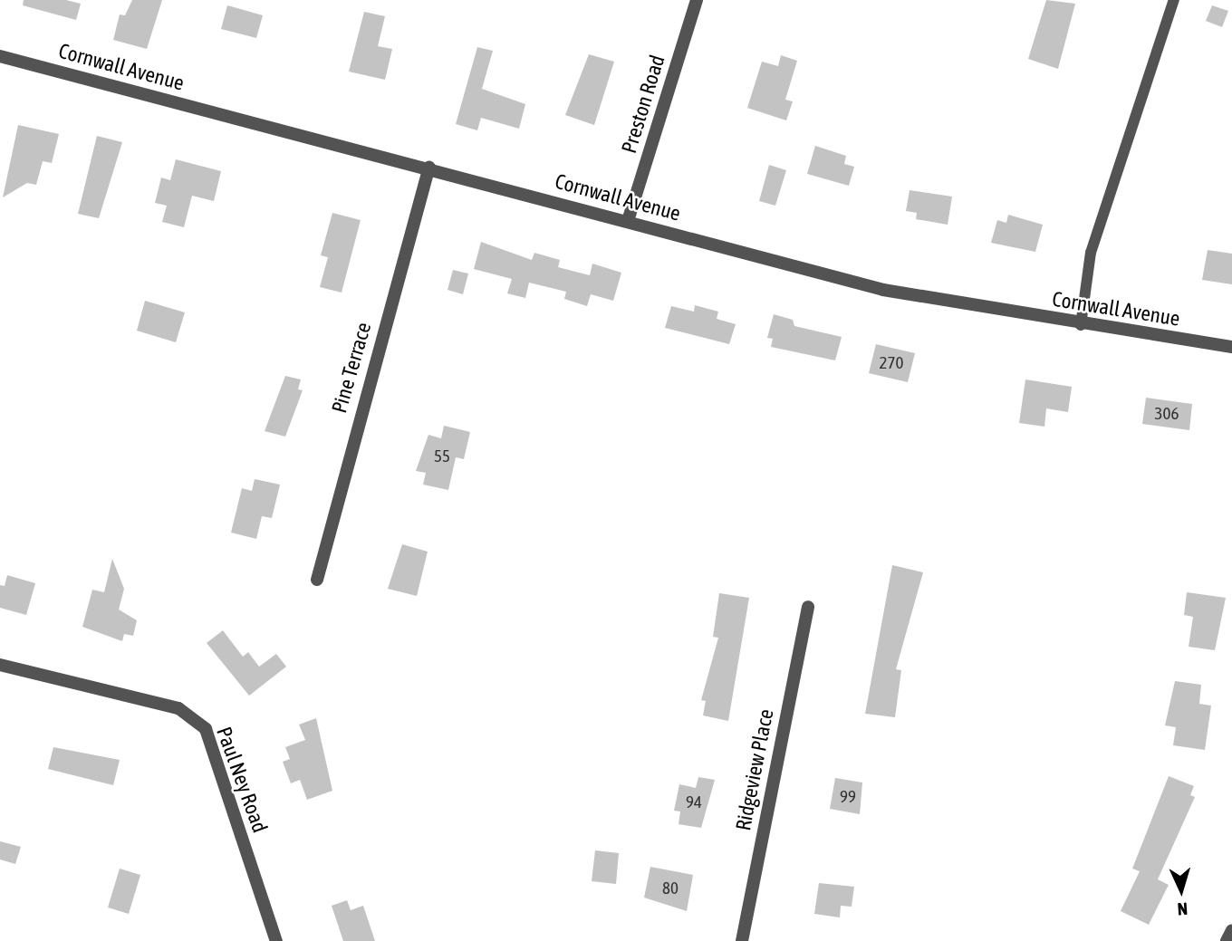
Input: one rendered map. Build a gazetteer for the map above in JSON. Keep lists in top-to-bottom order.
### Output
{
  "streets": {
    "street": [
      "Cornwall Avenue",
      "Preston Road",
      "Pine Terrace",
      "Ridgeview Place",
      "Paul Ney Road"
    ]
  },
  "crossings": [
    ["Cornwall Avenue", "Preston Road"],
    ["Cornwall Avenue", "Pine Terrace"]
  ],
  "house_numbers": [
    "270",
    "306",
    "55",
    "99",
    "94",
    "80"
  ],
  "north": "bottom"
}
